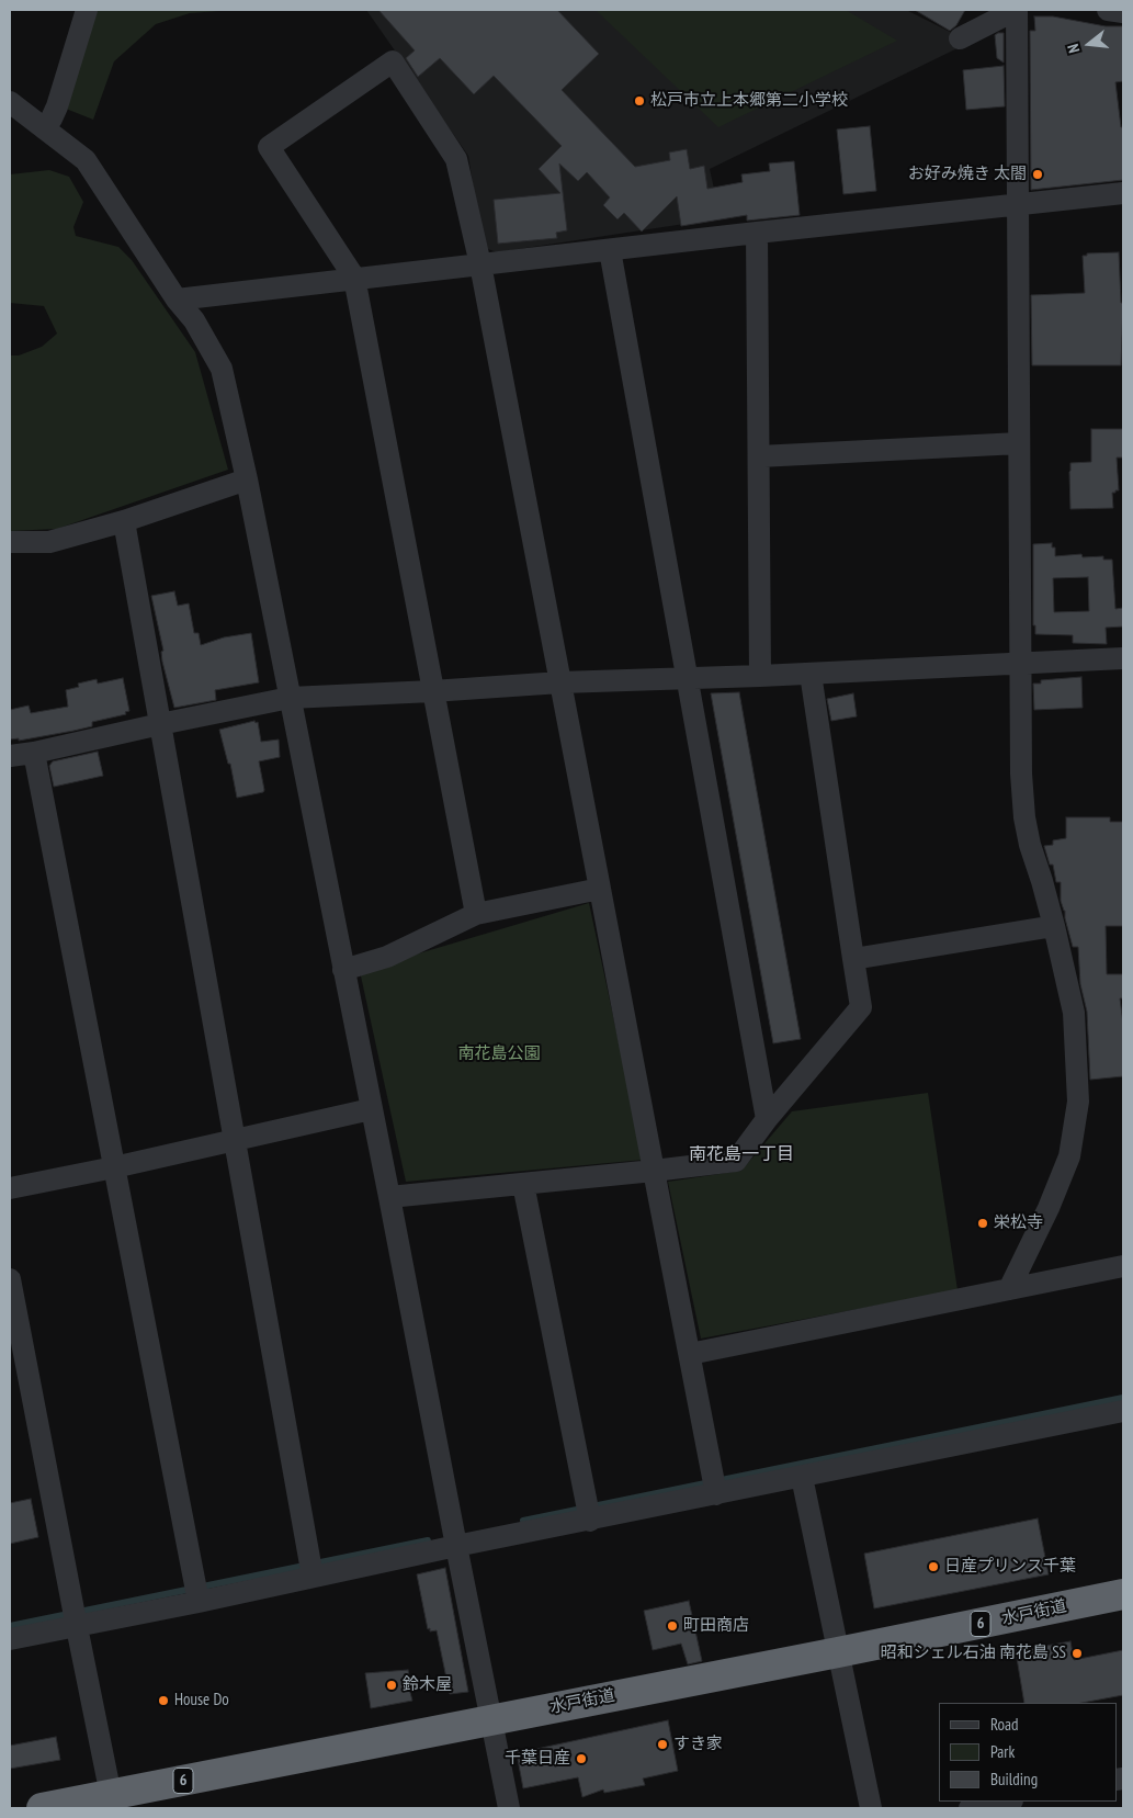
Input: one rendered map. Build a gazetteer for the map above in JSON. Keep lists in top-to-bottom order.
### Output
{
  "streets": {
    "highway": ["水戸街道", "6"]
  },
  "districts": ["南花島一丁目"],
  "parks": ["南花島公園"],
  "places": [
    "松戸市立上本郷第二小学校",
    "お好み焼き 太閤",
    "栄松寺",
    "日産プリンス千葉",
    "町田商店",
    "昭和シェル石油 南花島 SS",
    "鈴木屋",
    "House Do",
    "すき家",
    "千葉日産"
  ],
  "legend": ["Road", "Park", "Building"],
  "north": "left"
}
